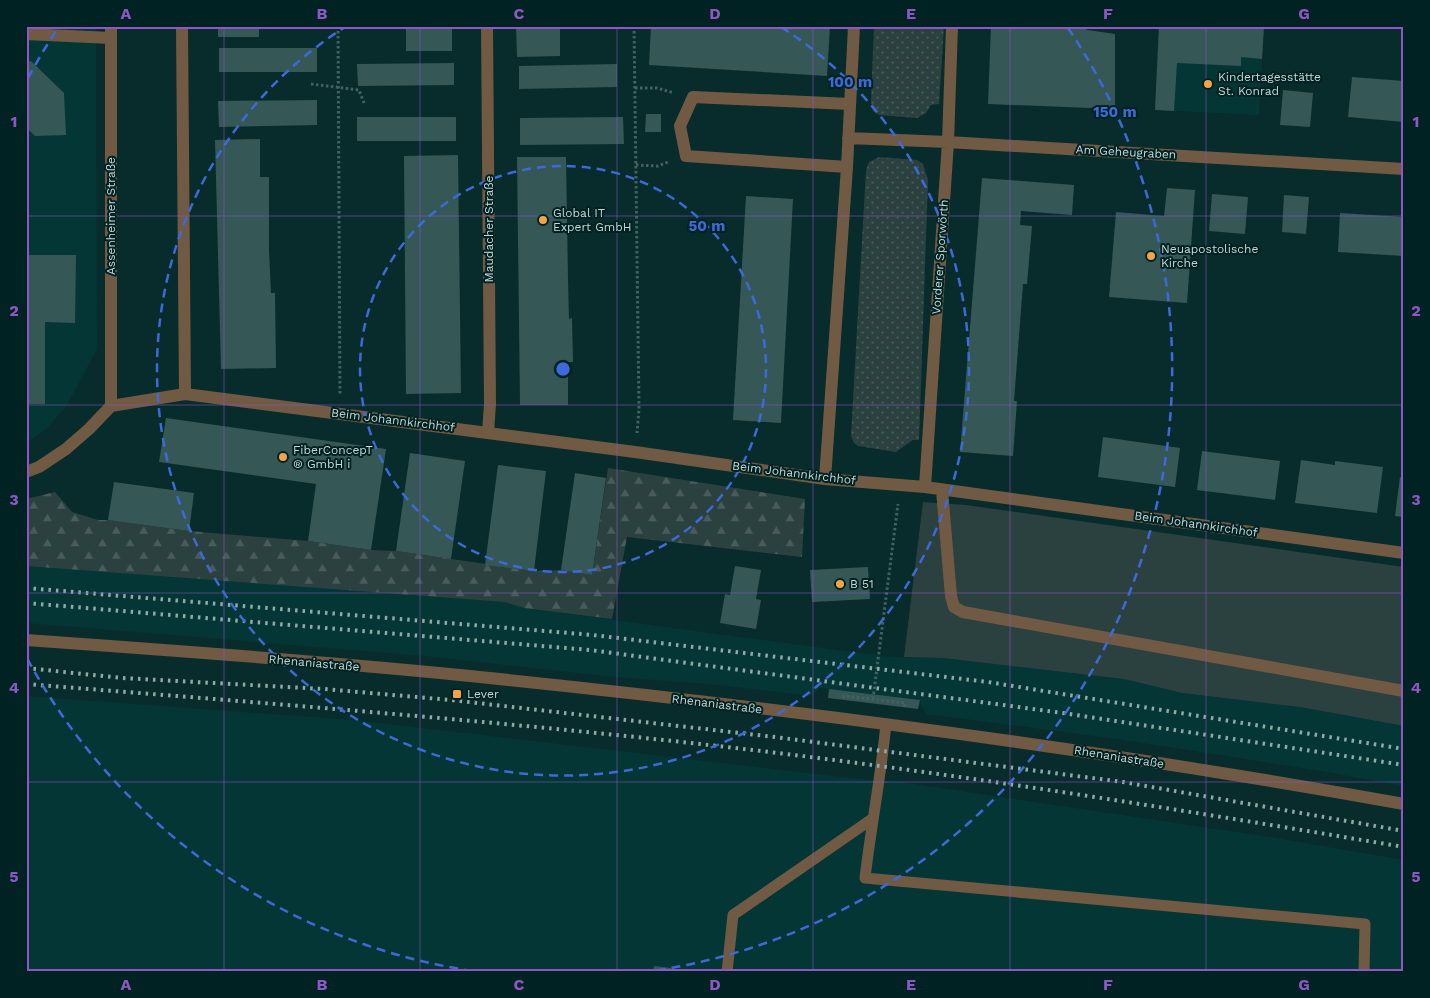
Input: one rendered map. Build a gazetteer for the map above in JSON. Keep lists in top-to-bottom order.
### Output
{
  "streets": {
    "street": [
      "Am Geheugraben",
      "Assenheimer Straße",
      "Maudacher Straße",
      "Vorderer Sporwörth",
      "Beim Johannkirchhof",
      "Rhenaniastraße"
    ]
  },
  "crossings": [
    ["Am Geheugraben", "Vorderer Sporwörth"],
    ["Assenheimer Straße", "Beim Johannkirchhof"],
    ["Maudacher Straße", "Beim Johannkirchhof"],
    ["Vorderer Sporwörth", "Beim Johannkirchhof"]
  ],
  "places": {
    "other": [
      "Kindertagesstätte St. Konrad",
      "Global IT Expert GmbH",
      "Neuapostolische Kirche",
      "FiberConcepT ® GmbH i",
      "B 51"
    ],
    "transit": ["Lever"]
  },
  "grid": {
    "columns": [
      "A",
      "B",
      "C",
      "D",
      "E",
      "F",
      "G"
    ],
    "rows": [
      "1",
      "2",
      "3",
      "4",
      "5"
    ]
  },
  "rings": ["100 m", "150 m", "50 m"]
}
